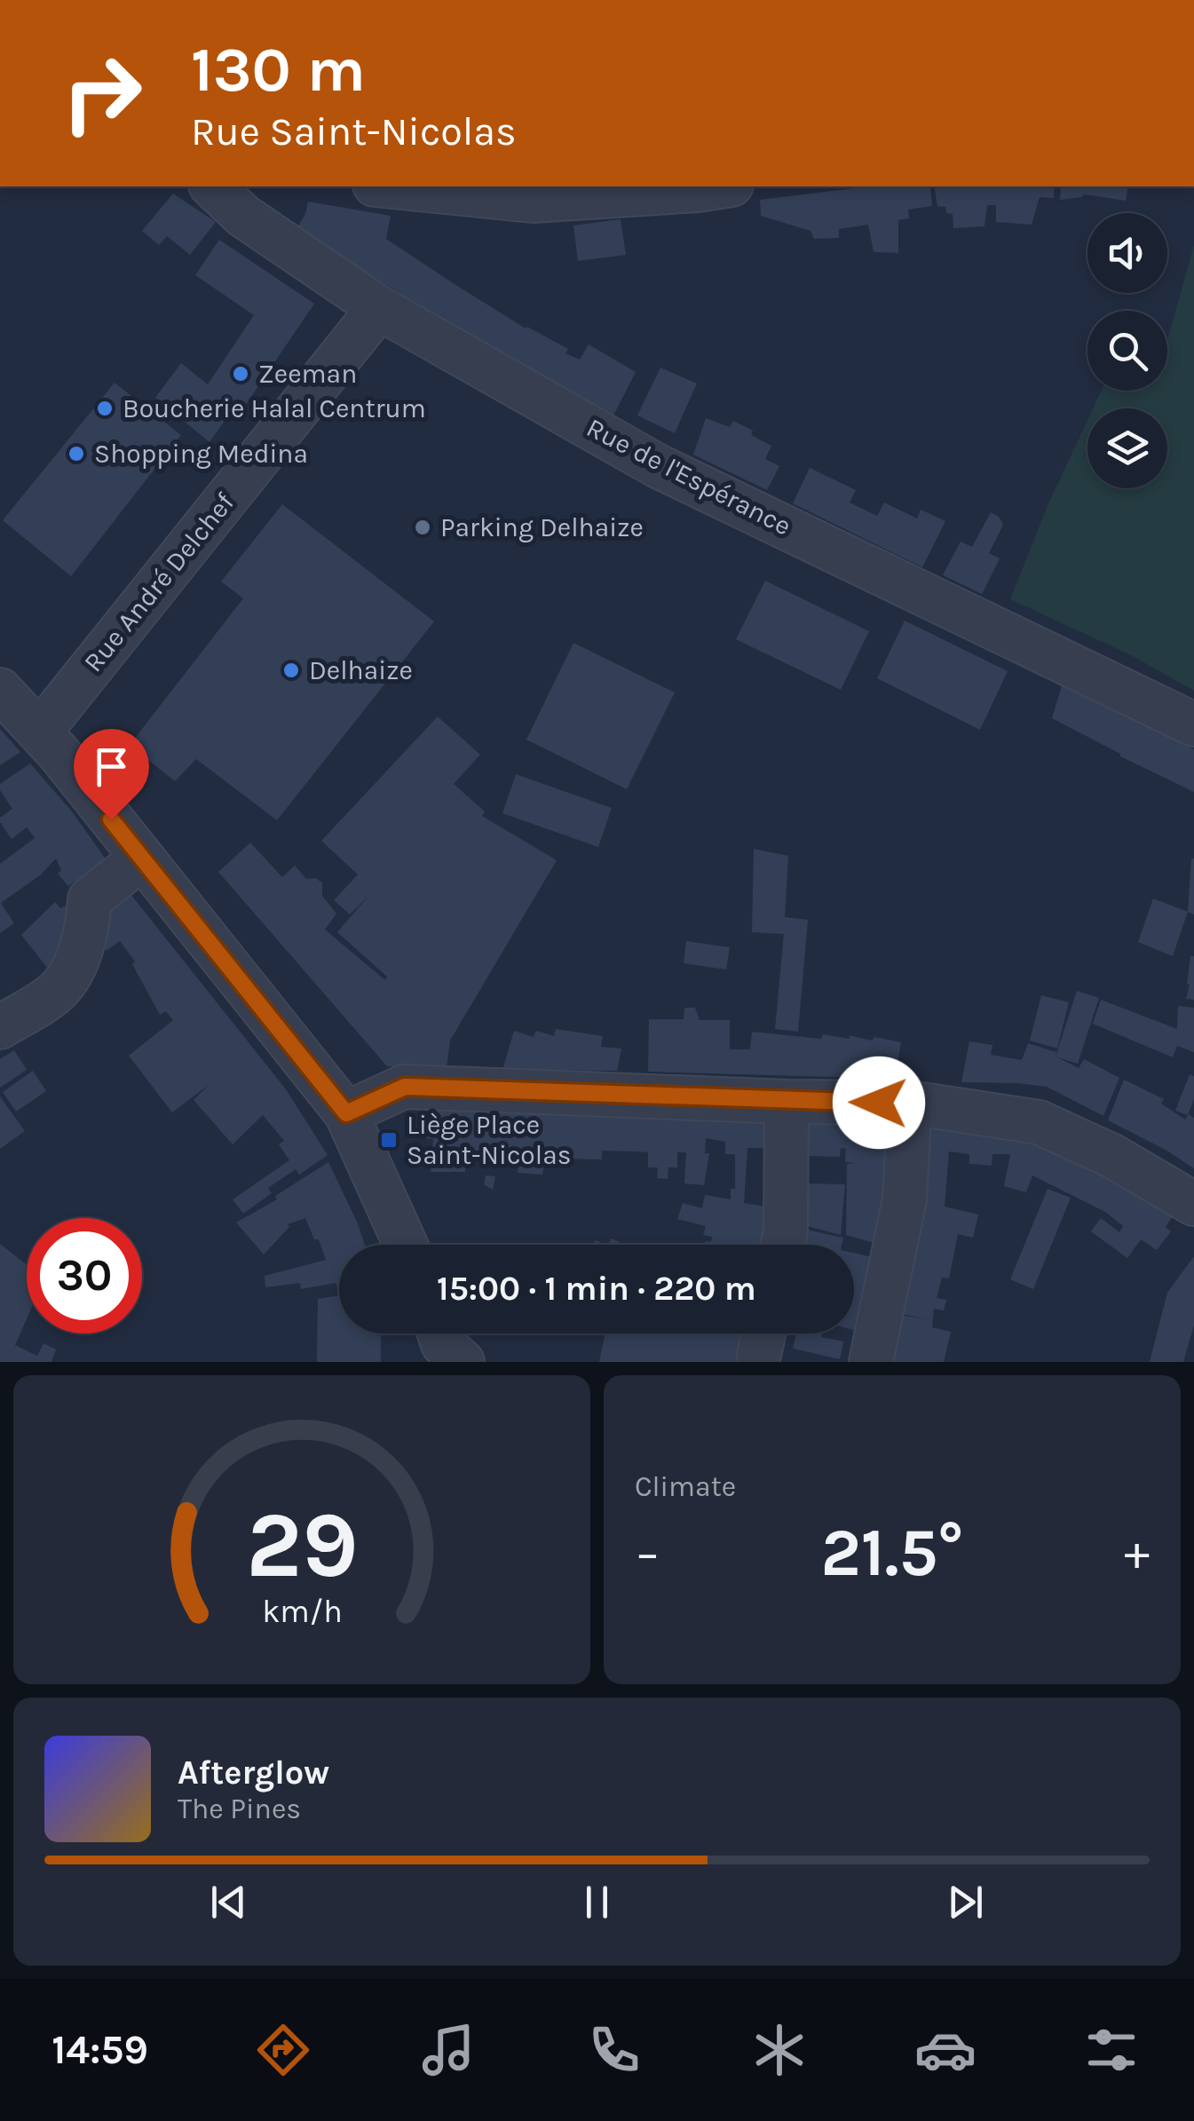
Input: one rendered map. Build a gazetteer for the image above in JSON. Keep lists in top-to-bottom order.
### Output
{
  "streets": {
    "street": ["Rue de l'Espérance", "Rue André Delchef"]
  },
  "crossings": [
    ["Rue de l'Espérance", "Rue André Delchef"]
  ],
  "places": {
    "other": [
      "Zeeman",
      "Boucherie Halal Centrum",
      "Shopping Medina",
      "Parking Delhaize",
      "Delhaize"
    ],
    "transit": ["Liège Place Saint-Nicolas"]
  },
  "page": {
    "turn": ["130 m", "Rue Saint-Nicolas"],
    "limit": "30",
    "trip": "15:00 · 1 min · 220 m",
    "tile": "Climate",
    "heat": ["−", "21.5°", "+"],
    "song": ["Afterglow", "The Pines"],
    "tabs": "14:59",
    "gauge": ["29", "km/h"]
  }
}
